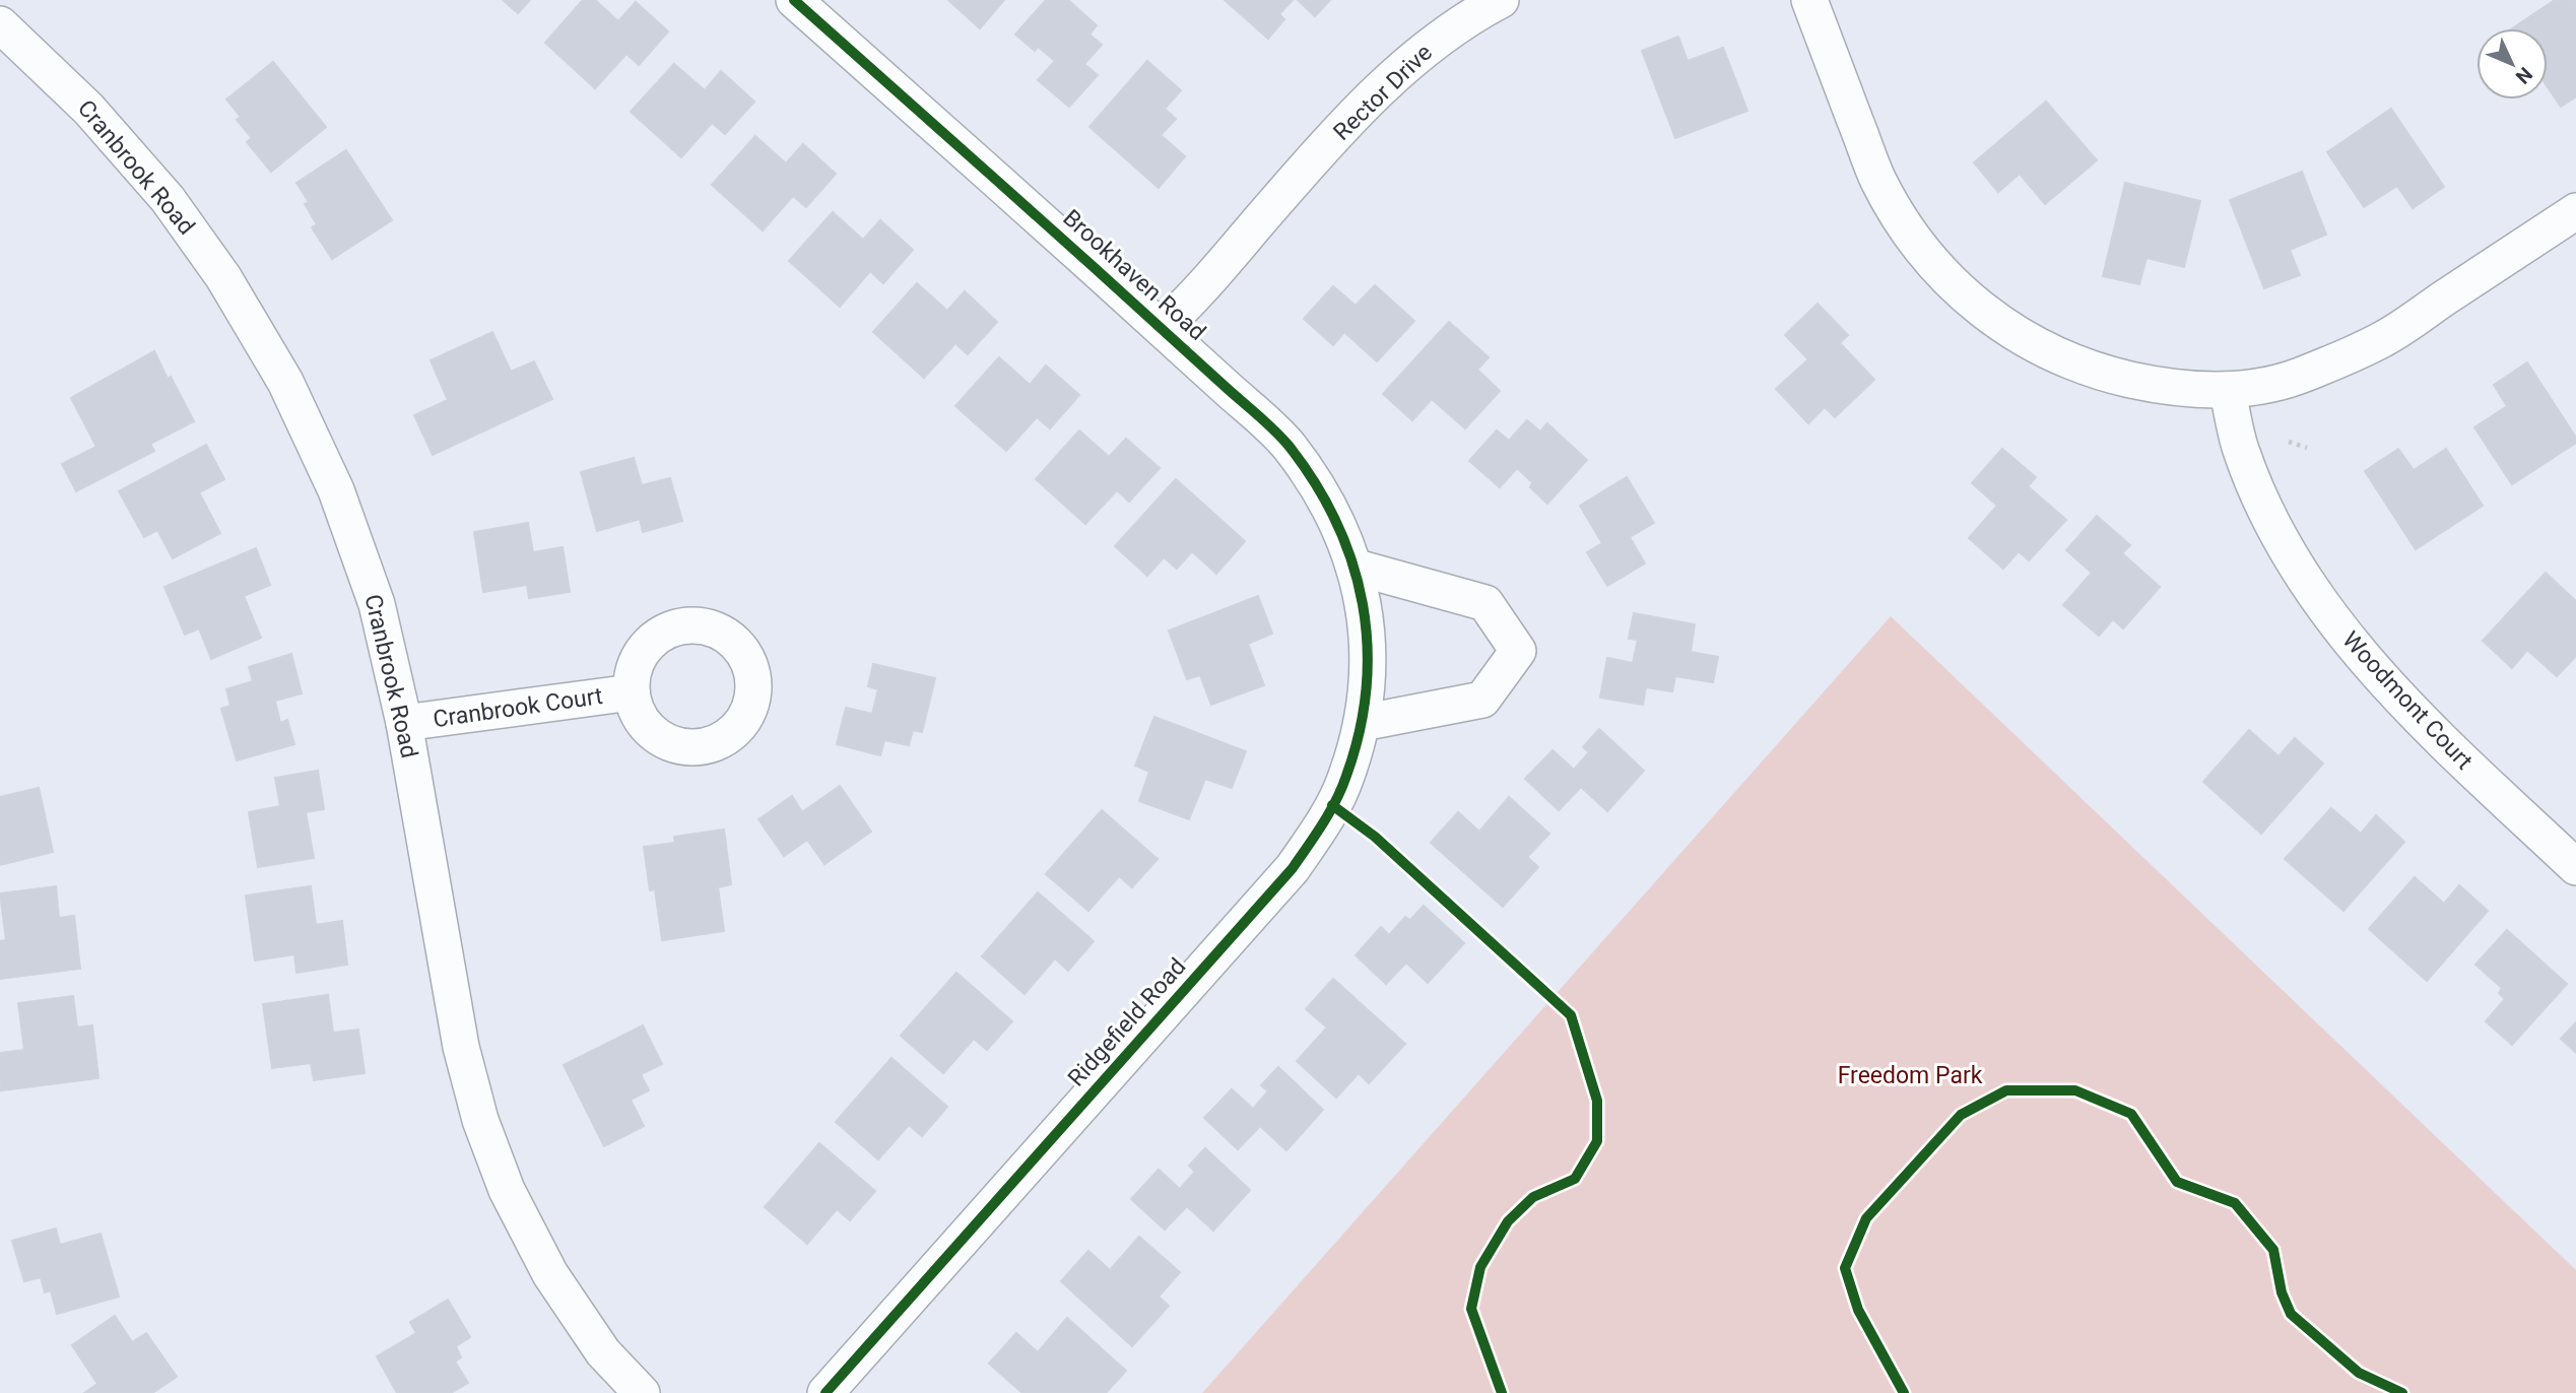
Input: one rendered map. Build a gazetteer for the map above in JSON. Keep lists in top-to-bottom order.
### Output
{
  "streets": {
    "street": [
      "Rector Drive",
      "Cranbrook Road",
      "Brookhaven Road",
      "Woodmont Court",
      "Cranbrook Court",
      "Ridgefield Road"
    ]
  },
  "crossings": [
    ["Rector Drive", "Brookhaven Road"],
    ["Cranbrook Road", "Cranbrook Court"],
    ["Brookhaven Road", "Ridgefield Road"]
  ],
  "parks": ["Freedom Park"],
  "north": "bottom right"
}
